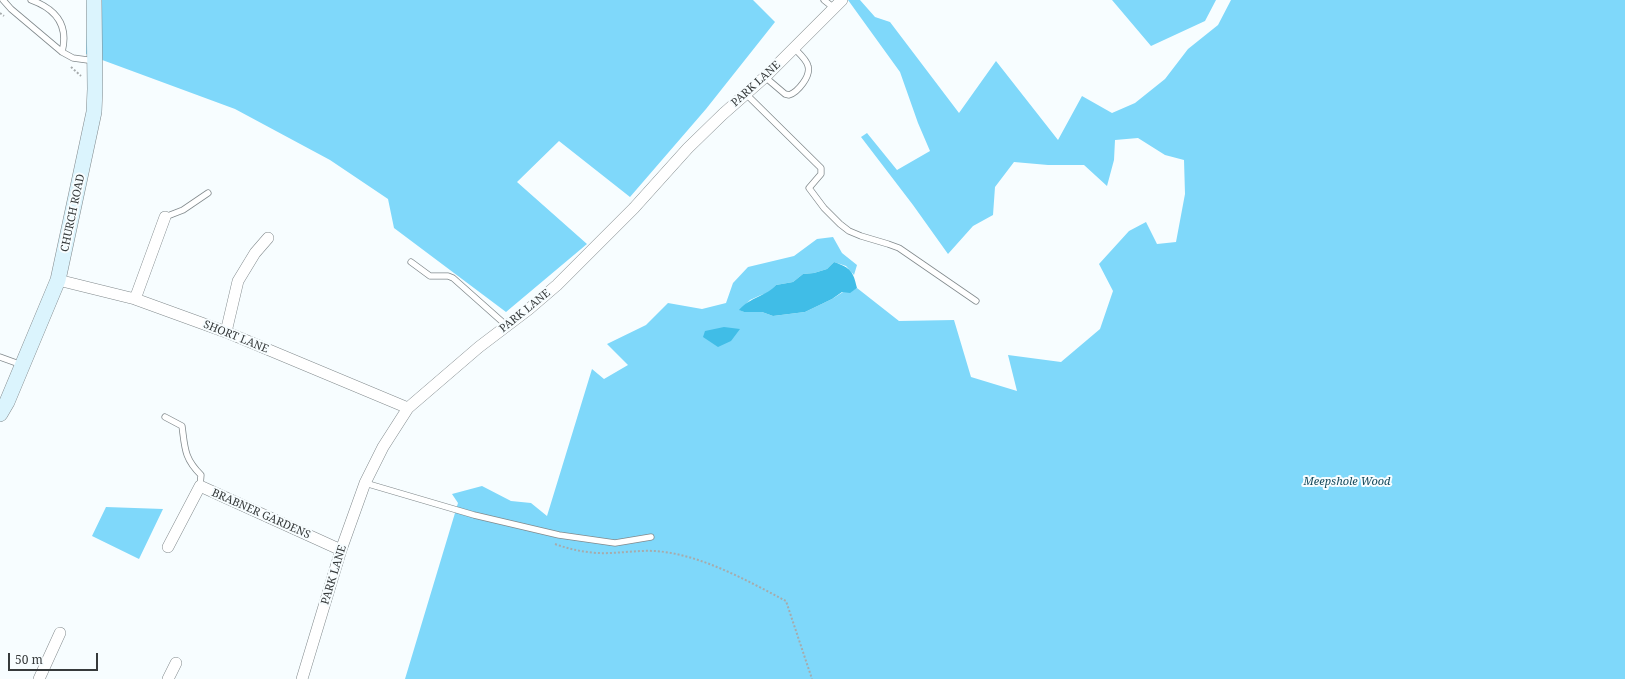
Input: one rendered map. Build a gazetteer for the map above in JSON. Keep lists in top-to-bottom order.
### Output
{
  "streets": {
    "street": [
      "PARK LANE",
      "CHURCH ROAD",
      "SHORT LANE",
      "BRABNER GARDENS"
    ]
  },
  "crossings": [
    ["PARK LANE", "SHORT LANE"],
    ["PARK LANE", "BRABNER GARDENS"],
    ["CHURCH ROAD", "SHORT LANE"]
  ],
  "parks": ["Meepshole Wood"],
  "scale_bar": "50 m"
}
